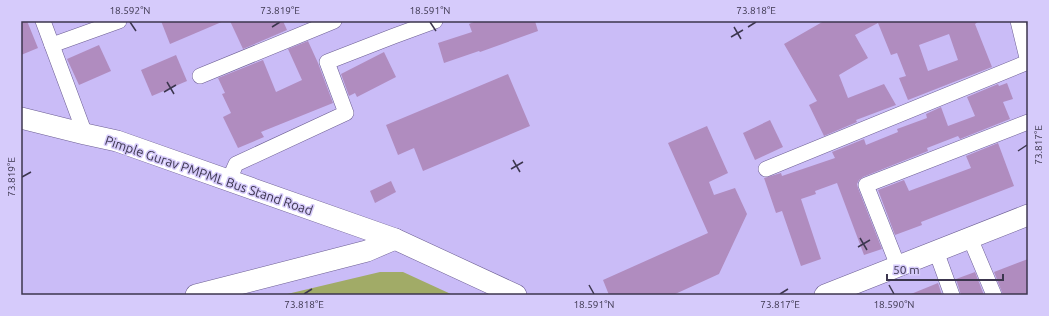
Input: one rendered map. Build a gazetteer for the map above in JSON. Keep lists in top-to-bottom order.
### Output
{
  "streets": {
    "street": ["Pimple Gurav PMPML Bus Stand Road"]
  },
  "scale_bar": "50 m",
  "coordinates": [
    "18.592°N",
    "73.819°E",
    "18.591°N",
    "73.818°E",
    "73.817°E",
    "18.590°N"
  ]
}
